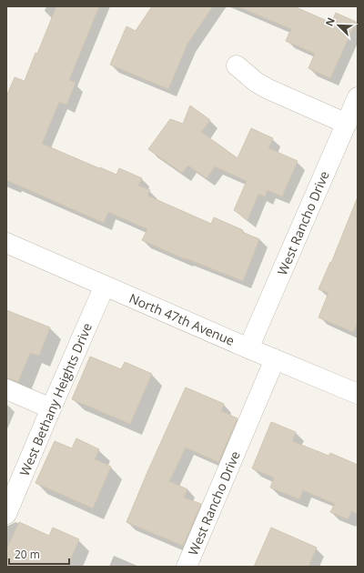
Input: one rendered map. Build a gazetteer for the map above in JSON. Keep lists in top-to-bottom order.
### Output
{
  "streets": {
    "street": ["West Rancho Drive", "North 47th Avenue", "West Bethany Heights Drive"]
  },
  "crossings": [
    ["West Rancho Drive", "North 47th Avenue"],
    ["North 47th Avenue", "West Bethany Heights Drive"]
  ],
  "scale_bar": "20 m",
  "north": "top left"
}
